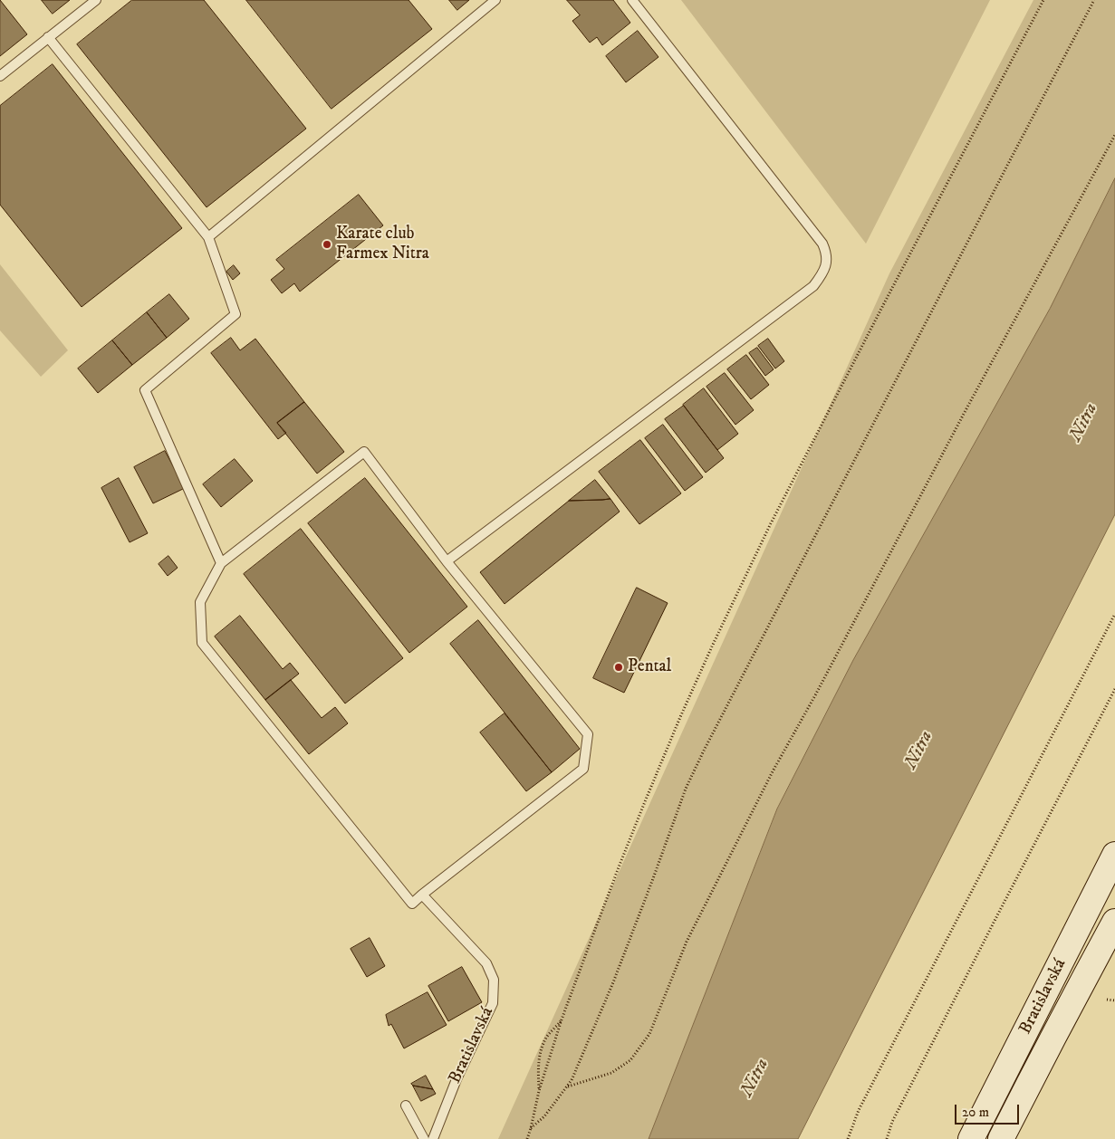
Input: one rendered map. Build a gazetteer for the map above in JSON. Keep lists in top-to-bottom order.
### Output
{
  "streets": {
    "main road": ["Bratislavská"]
  },
  "water": ["Nitra"],
  "places": ["Karate club Farmex Nitra", "Pental"],
  "scale_bar": "20 m"
}
